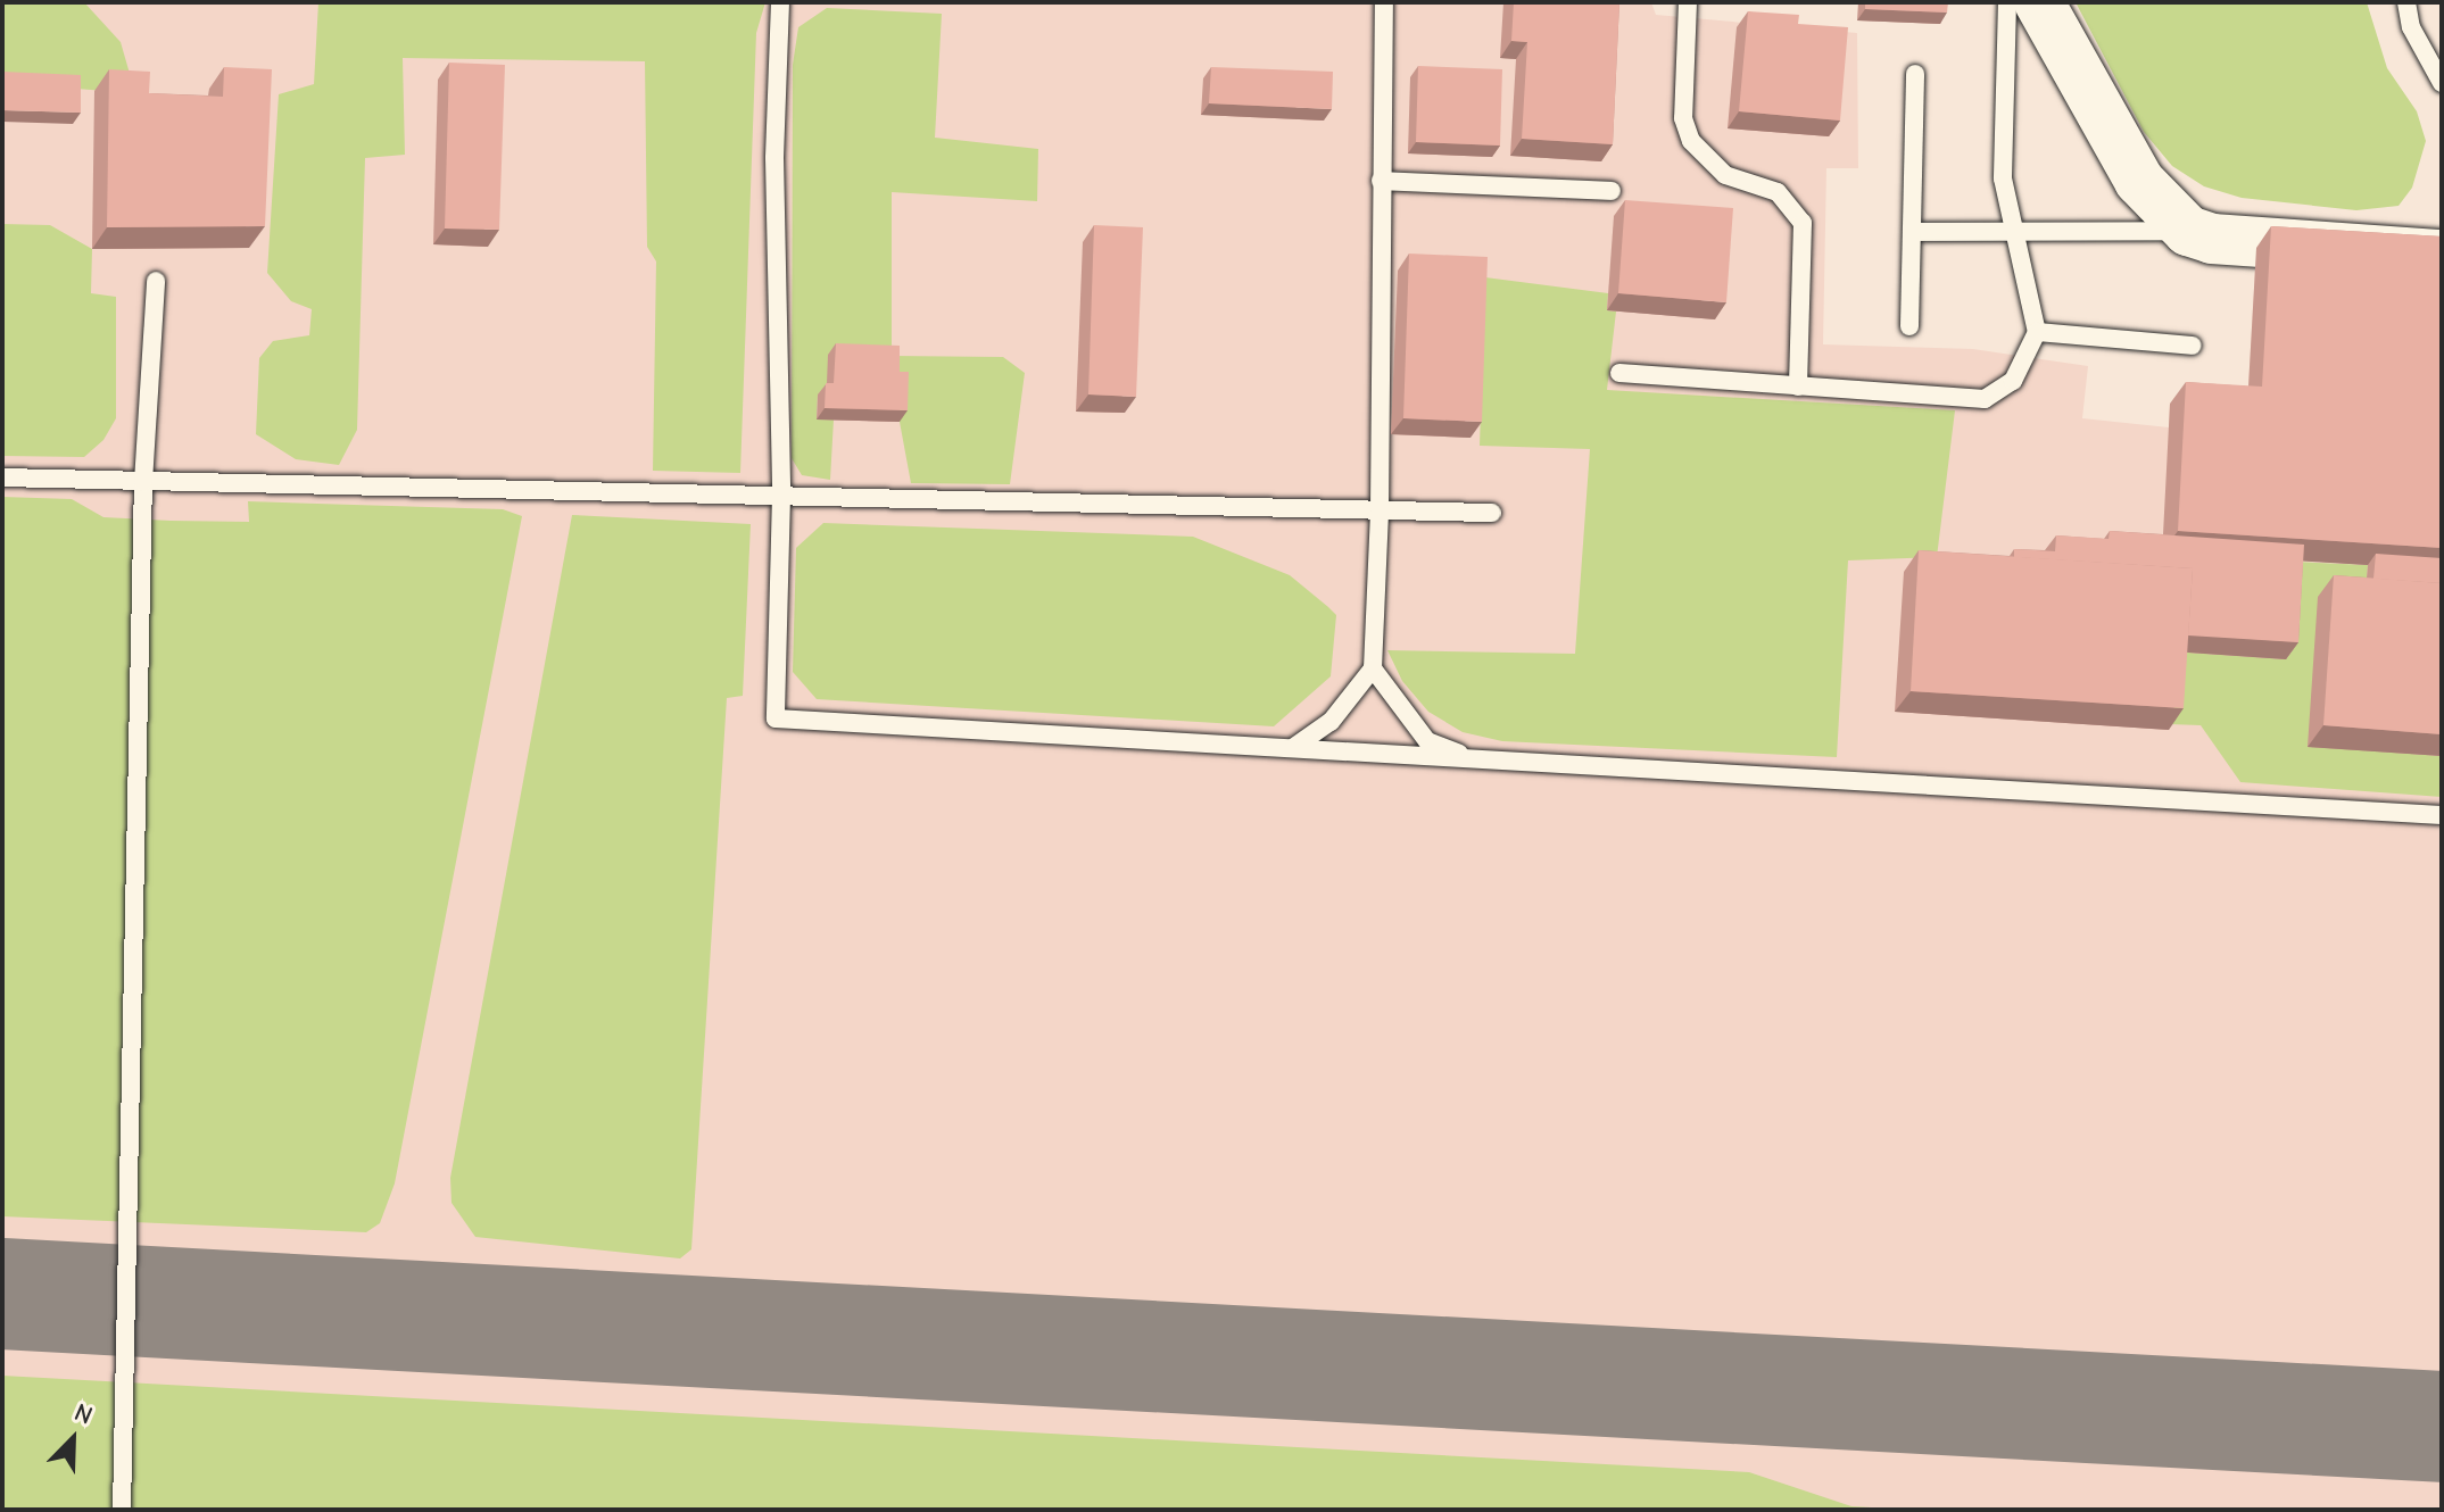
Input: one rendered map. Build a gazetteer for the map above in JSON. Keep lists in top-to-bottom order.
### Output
{
  "north": "top right"
}
